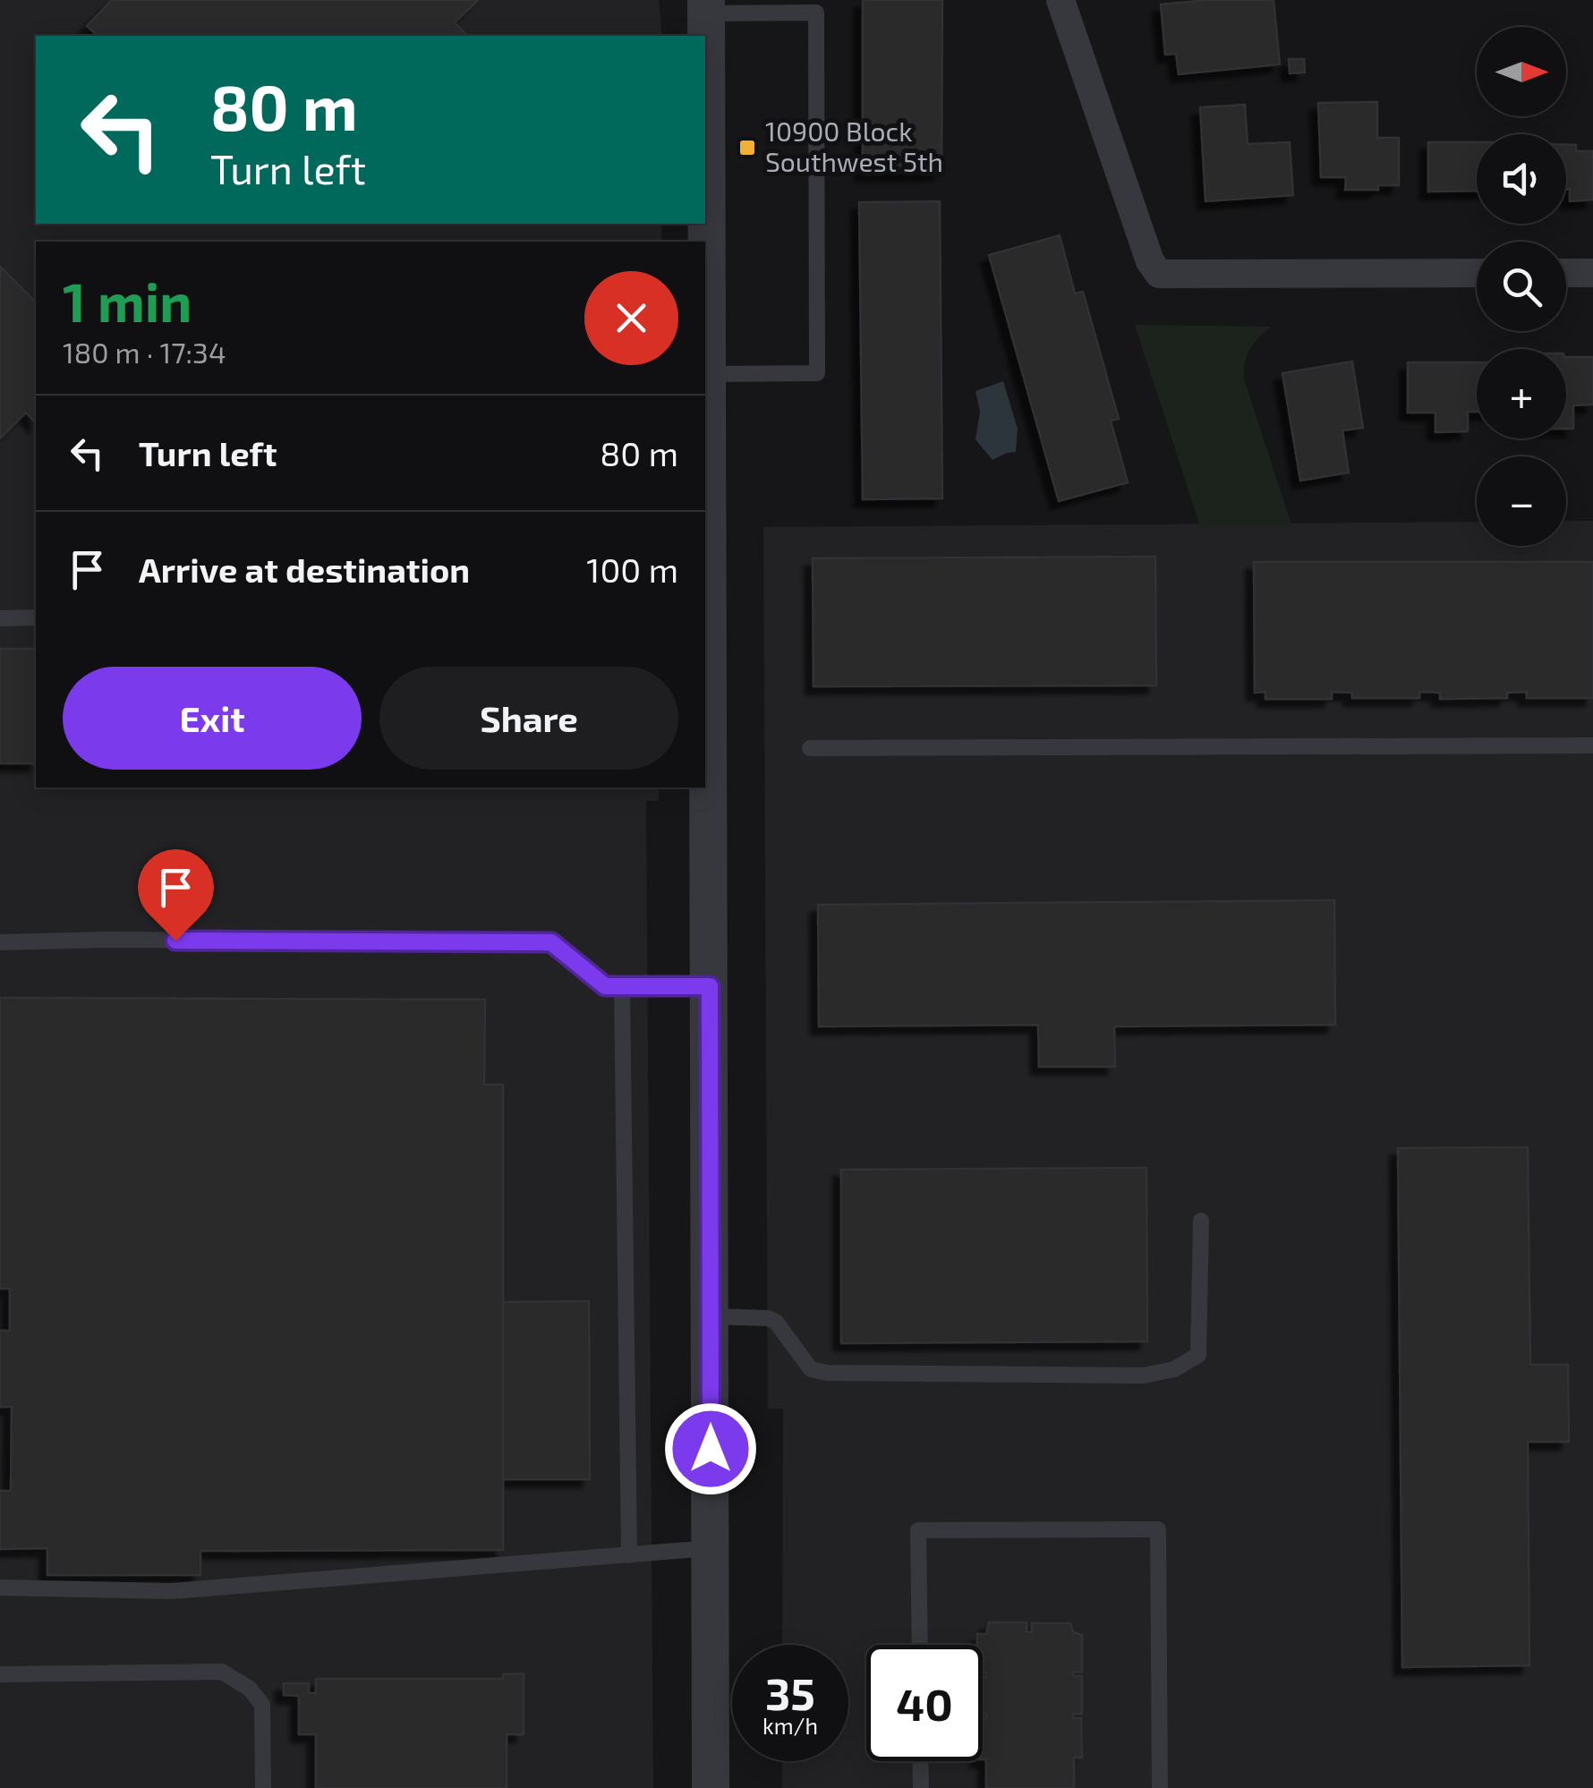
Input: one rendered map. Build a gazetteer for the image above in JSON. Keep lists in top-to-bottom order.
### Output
{
  "places": {
    "transit": ["10900 Block Southwest 5th"]
  },
  "north": "right",
  "page": {
    "map_buttons": ["+", "−"],
    "turn": ["80 m", "Turn left"],
    "heading": ["1 min", "180 m · 17:34"],
    "list": [
      {
        "name": "Turn left",
        "value": "80 m"
      },
      {
        "name": "Arrive at destination",
        "value": "100 m"
      }
    ],
    "buttons": ["Exit", "Share"],
    "speed": "35 km/h",
    "limit": "40"
  }
}
